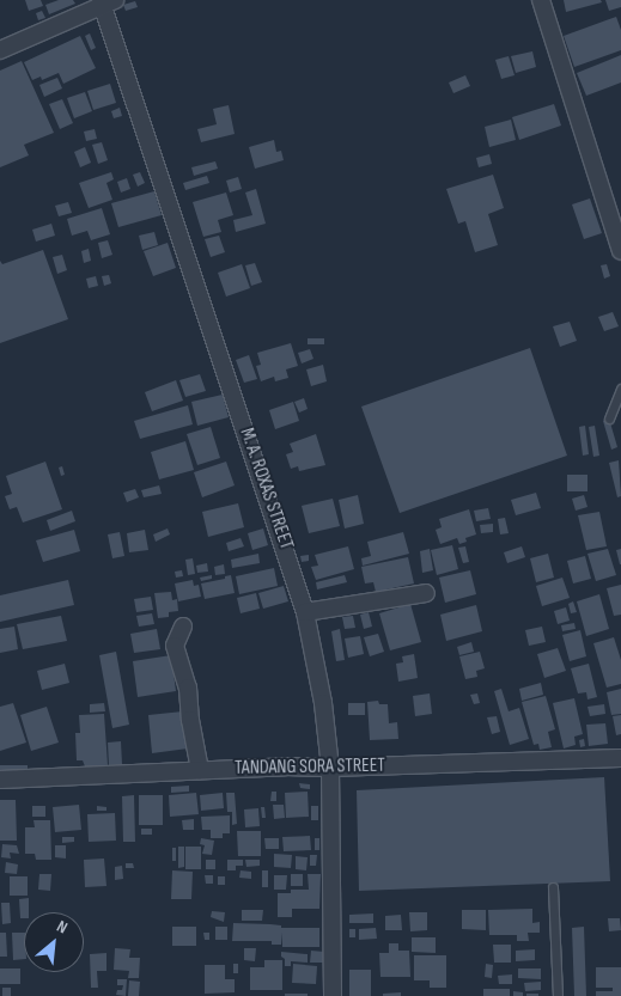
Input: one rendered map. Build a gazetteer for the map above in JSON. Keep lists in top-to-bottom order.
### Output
{
  "streets": {
    "street": ["M. A. ROXAS STREET", "TANDANG SORA STREET"]
  },
  "crossings": [
    ["M. A. ROXAS STREET", "TANDANG SORA STREET"]
  ],
  "north": "top right"
}
